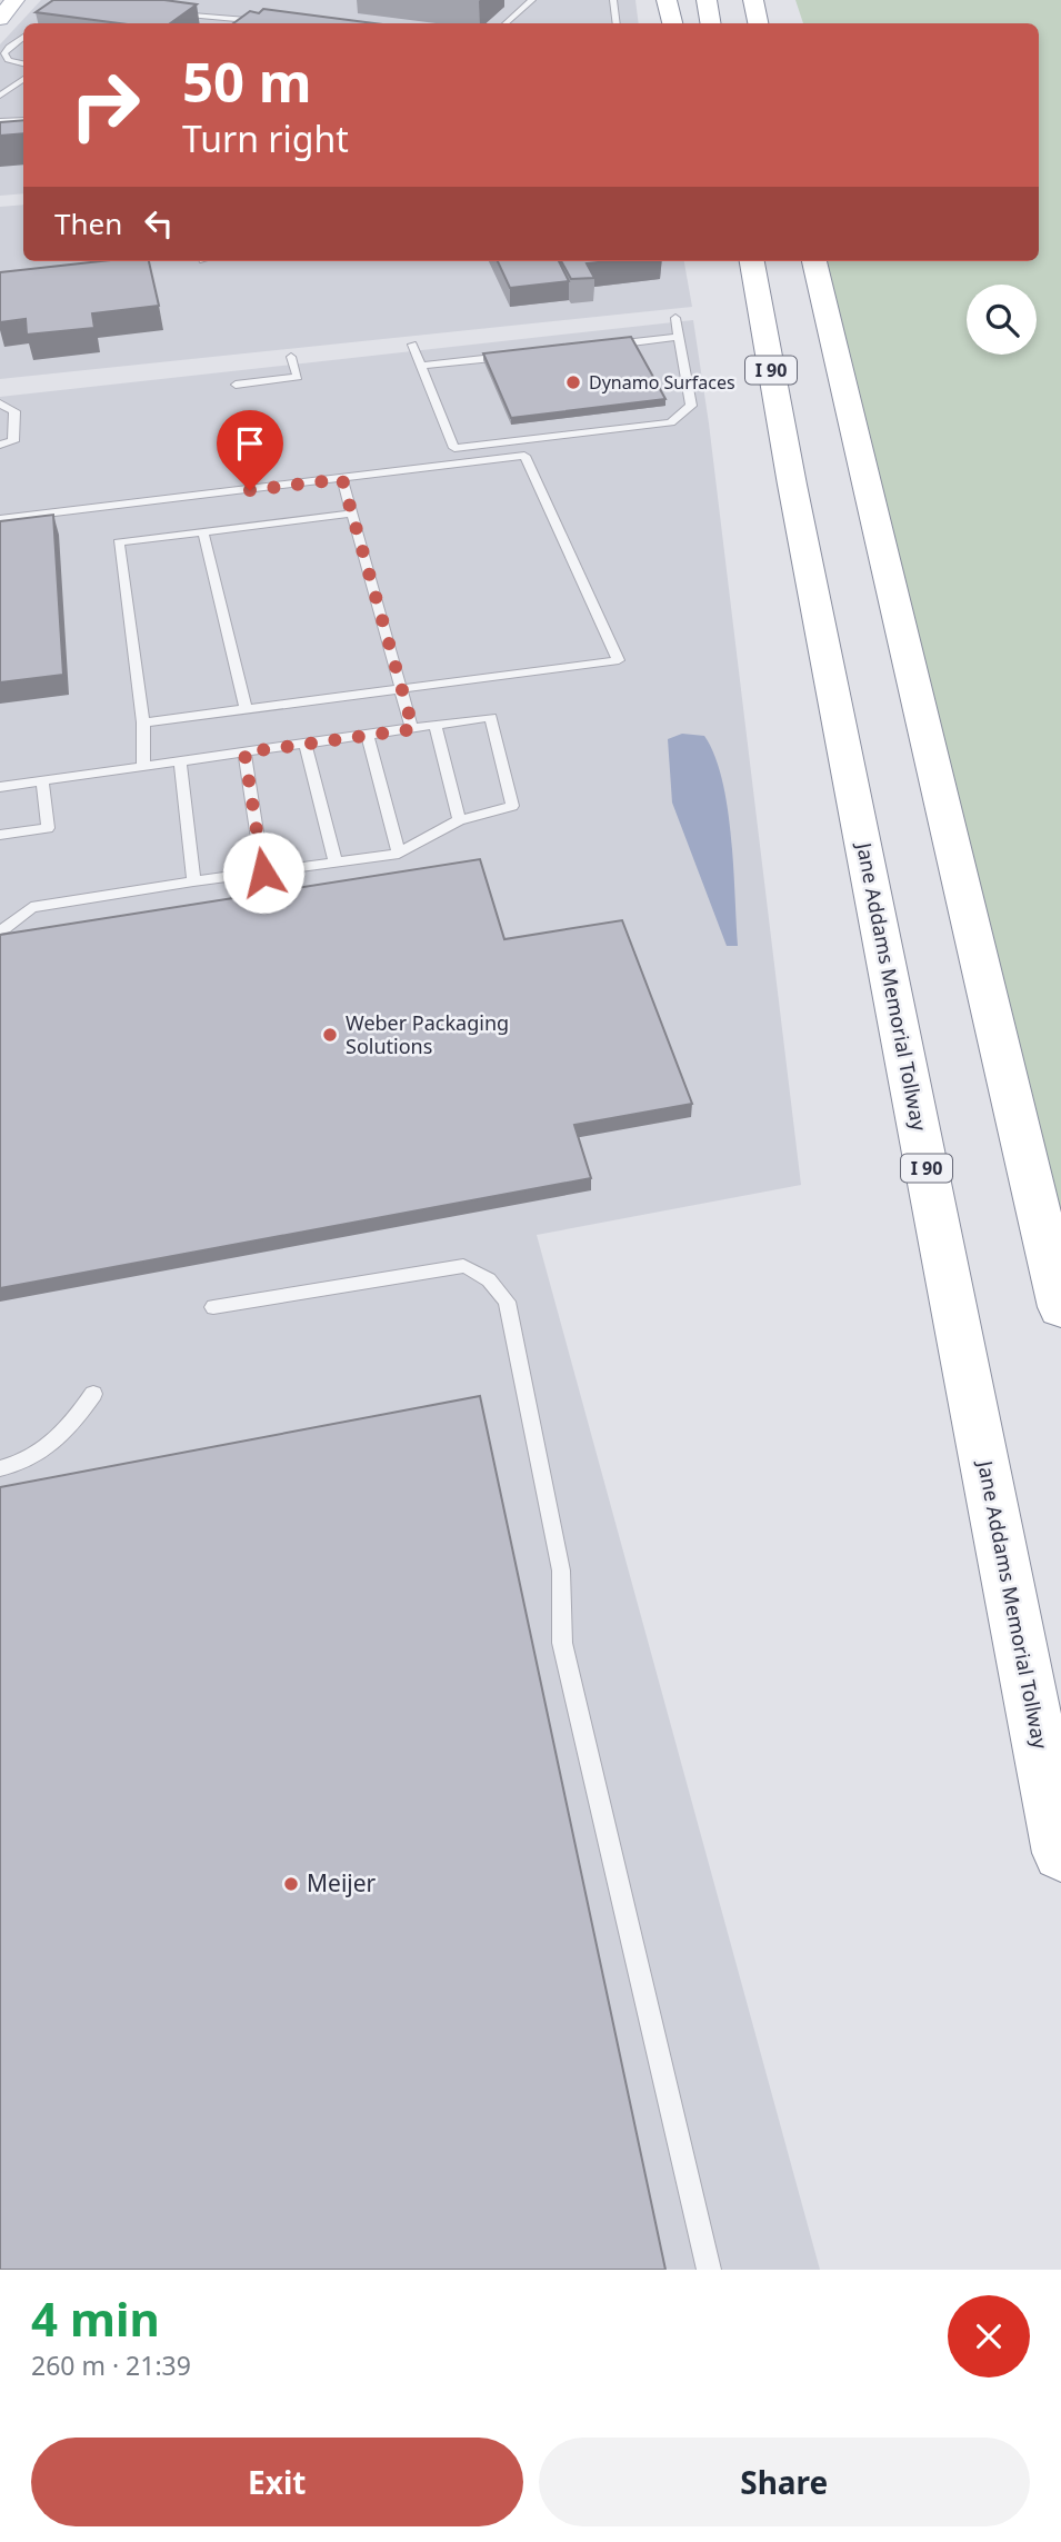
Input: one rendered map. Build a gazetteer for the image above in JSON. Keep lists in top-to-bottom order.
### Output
{
  "streets": {
    "main road": ["I 90", "Jane Addams Memorial Tollway"]
  },
  "places": ["Dynamo Surfaces", "Weber Packaging Solutions", "Meijer"],
  "page": {
    "turn": ["50 m", "Turn right"],
    "then": "Then",
    "heading": ["4 min", "260 m · 21:39"],
    "buttons": ["Exit", "Share"]
  }
}
